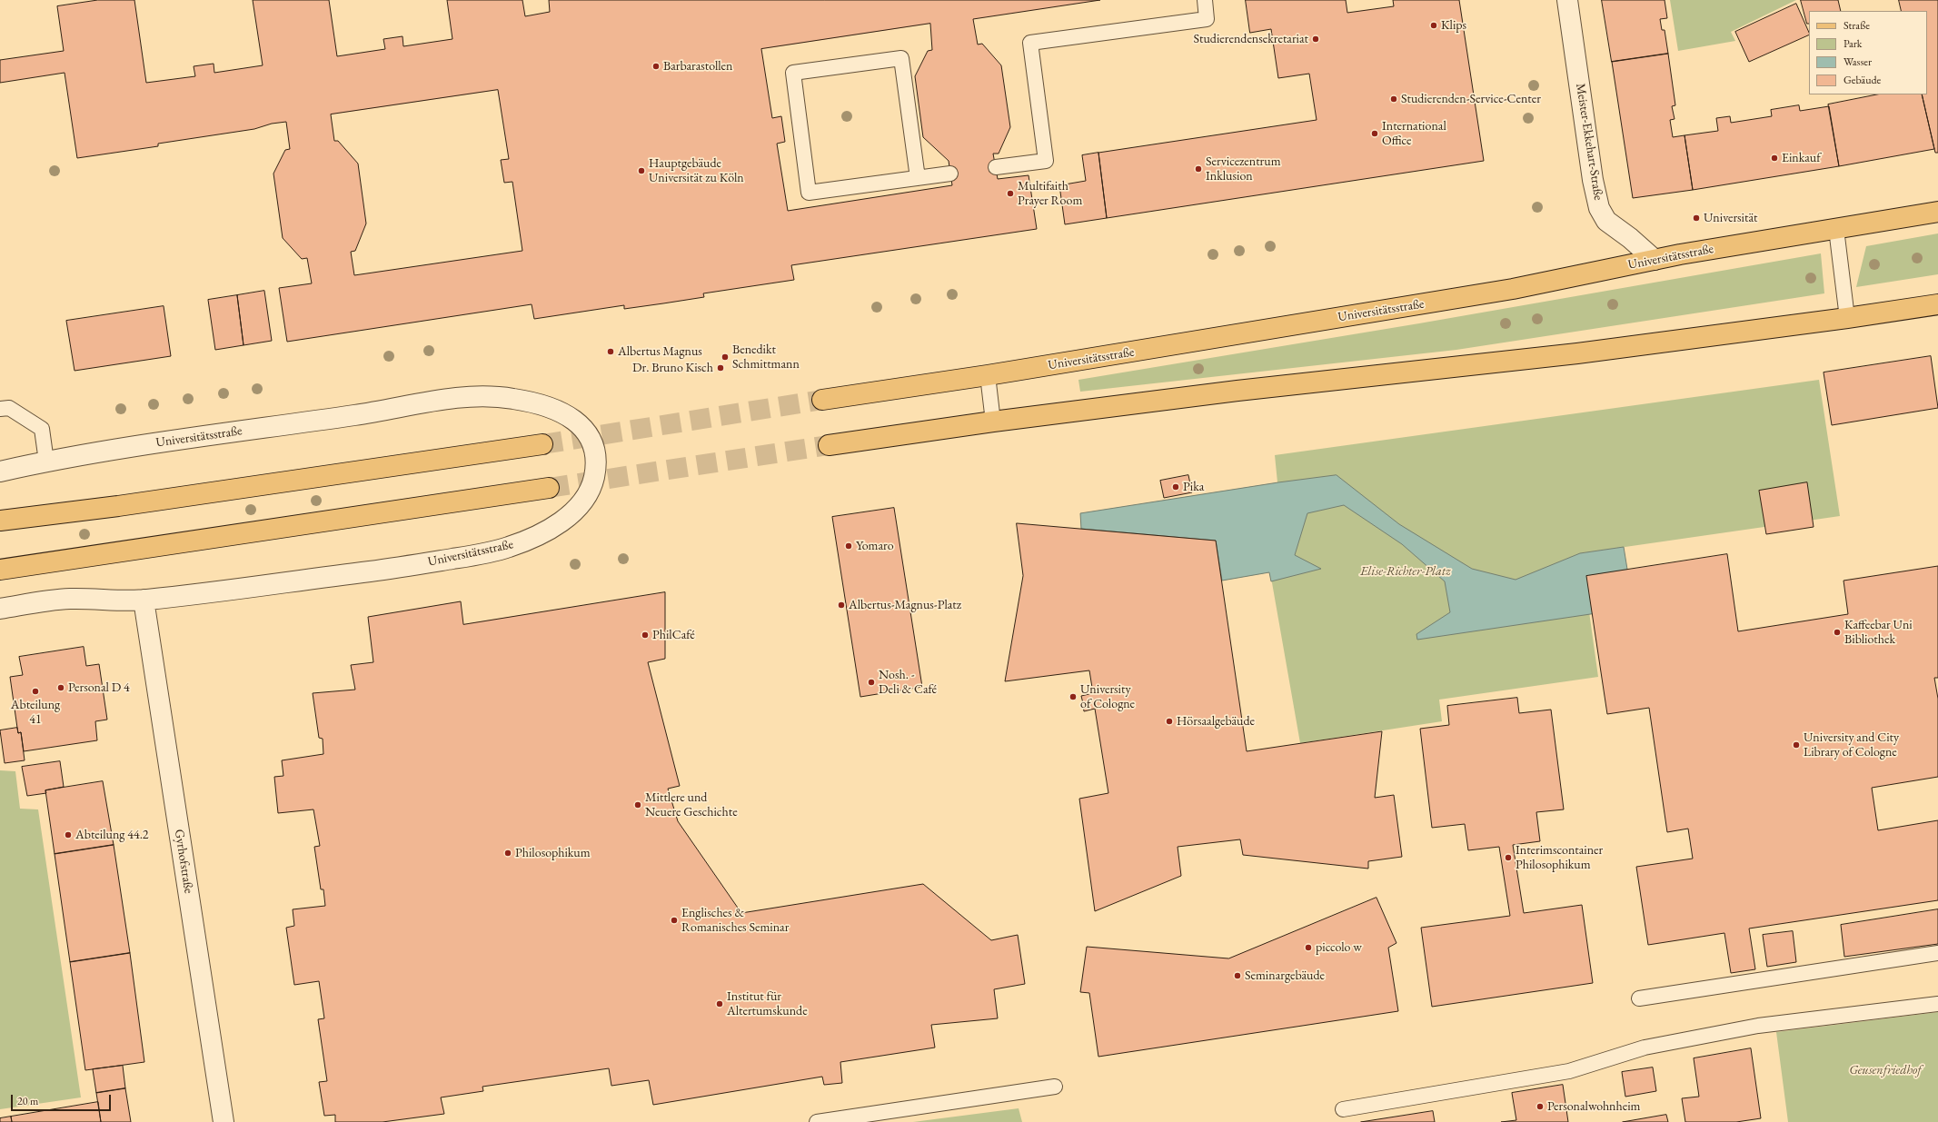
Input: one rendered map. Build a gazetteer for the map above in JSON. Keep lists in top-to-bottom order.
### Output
{
  "streets": {
    "main road": ["Universitätsstraße"],
    "street": ["Meister-Ekkehart-Straße", "Gyrhofstraße"]
  },
  "crossings": [
    ["Meister-Ekkehart-Straße", "Universitätsstraße"],
    ["Universitätsstraße", "Gyrhofstraße"]
  ],
  "parks": ["Elise-Richter-Platz", "Geusenfriedhof"],
  "places": [
    "Klips",
    "Studierendensekretariat",
    "Barbarastollen",
    "Studierenden-Service-Center",
    "International Office",
    "Einkauf",
    "Servicezentrum Inklusion",
    "Hauptgebäude Universität zu Köln",
    "Multifaith Prayer Room",
    "Universität",
    "Albertus Magnus",
    "Benedikt Schmittmann",
    "Dr. Bruno Kisch",
    "Pika",
    "Yomaro",
    "Albertus-Magnus-Platz",
    "Kaffeebar Uni Bibliothek",
    "PhilCafé",
    "Nosh. - Deli & Café",
    "Personal D 4",
    "Abteilung 41",
    "University of Cologne",
    "Hörsaalgebäude",
    "University and City Library of Cologne",
    "Mittlere und Neuere Geschichte",
    "Abteilung 44.2",
    "Philosophikum",
    "Interimscontainer Philosophikum",
    "Englisches & Romanisches Seminar",
    "piccolo w",
    "Seminargebäude",
    "Institut für Altertumskunde",
    "Personalwohnheim"
  ],
  "legend": [
    "Straße",
    "Park",
    "Wasser",
    "Gebäude"
  ],
  "scale_bar": "20 m"
}
